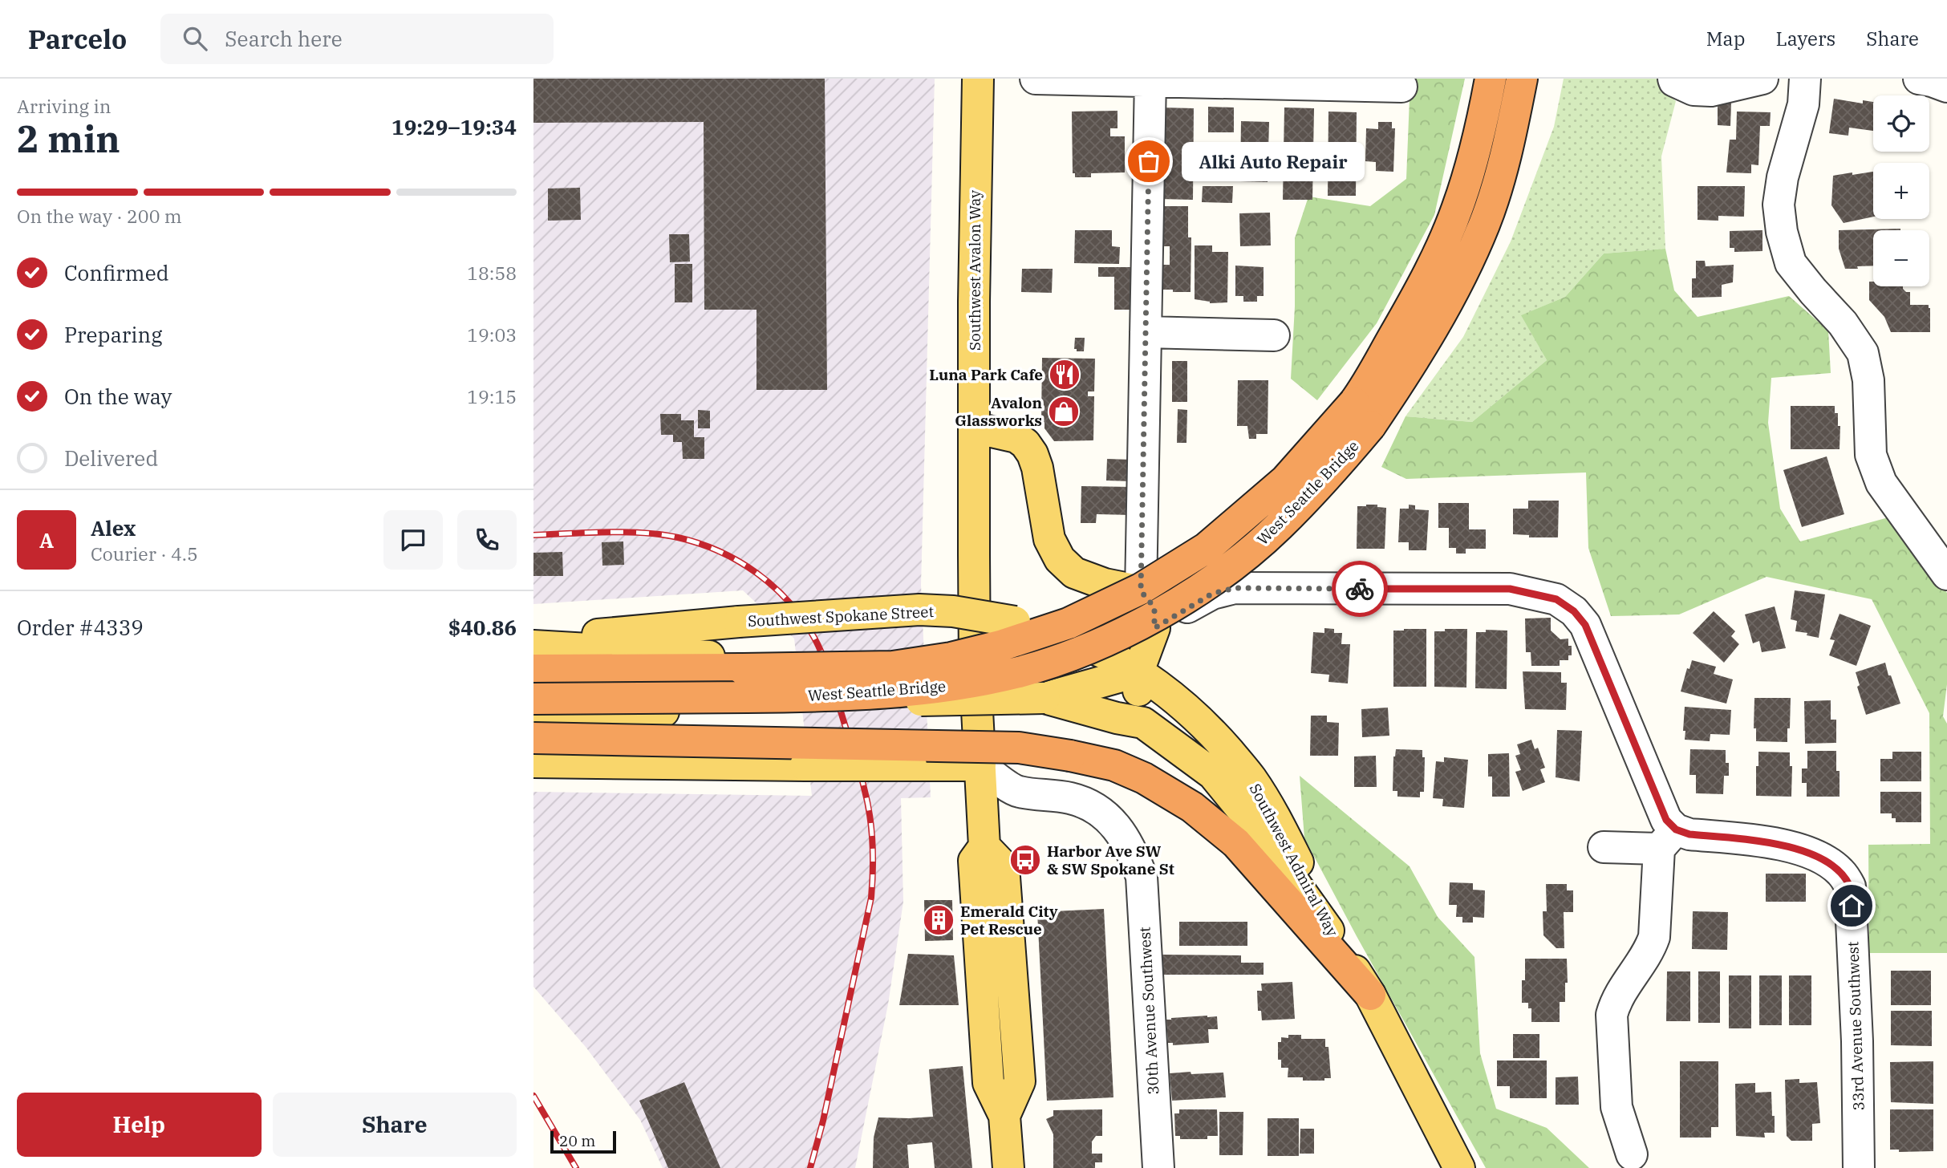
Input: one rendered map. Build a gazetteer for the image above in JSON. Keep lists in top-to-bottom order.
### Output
{
  "streets": {
    "highway": ["West Seattle Bridge"],
    "main road": ["Southwest Avalon Way", "Southwest Spokane Street", "Southwest Admiral Way"],
    "street": ["30th Avenue Southwest", "33rd Avenue Southwest"]
  },
  "crossings": [
    ["Southwest Avalon Way", "30th Avenue Southwest"],
    ["Southwest Spokane Street", "Southwest Admiral Way"]
  ],
  "places": {
    "other": ["Alki Auto Repair"],
    "restaurant": ["Luna Park Cafe"],
    "shop": ["Avalon Glassworks"],
    "bus stop": ["Harbor Ave SW & SW Spokane St"],
    "building": ["Emerald City Pet Rescue"]
  },
  "scale_bar": "20 m",
  "page": {
    "header": "Parcelo",
    "search": "Search here",
    "nav": ["Map", "Layers", "Share"],
    "heading": ["2 min", "Arriving in", "19:29–19:34"],
    "panel": [
      "Alex",
      "Courier · 4.5",
      "Order #4339",
      "$40.86"
    ],
    "map_buttons": ["+", "−"],
    "bubble": "Alki Auto Repair",
    "bar": "On the way · 200 m",
    "list": [
      ["Confirmed", "18:58"],
      ["Preparing", "19:03"],
      ["On the way", "19:15"],
      "Delivered"
    ],
    "round": "A",
    "buttons": ["Help", "Share"],
    "scale": "20 m"
  }
}
